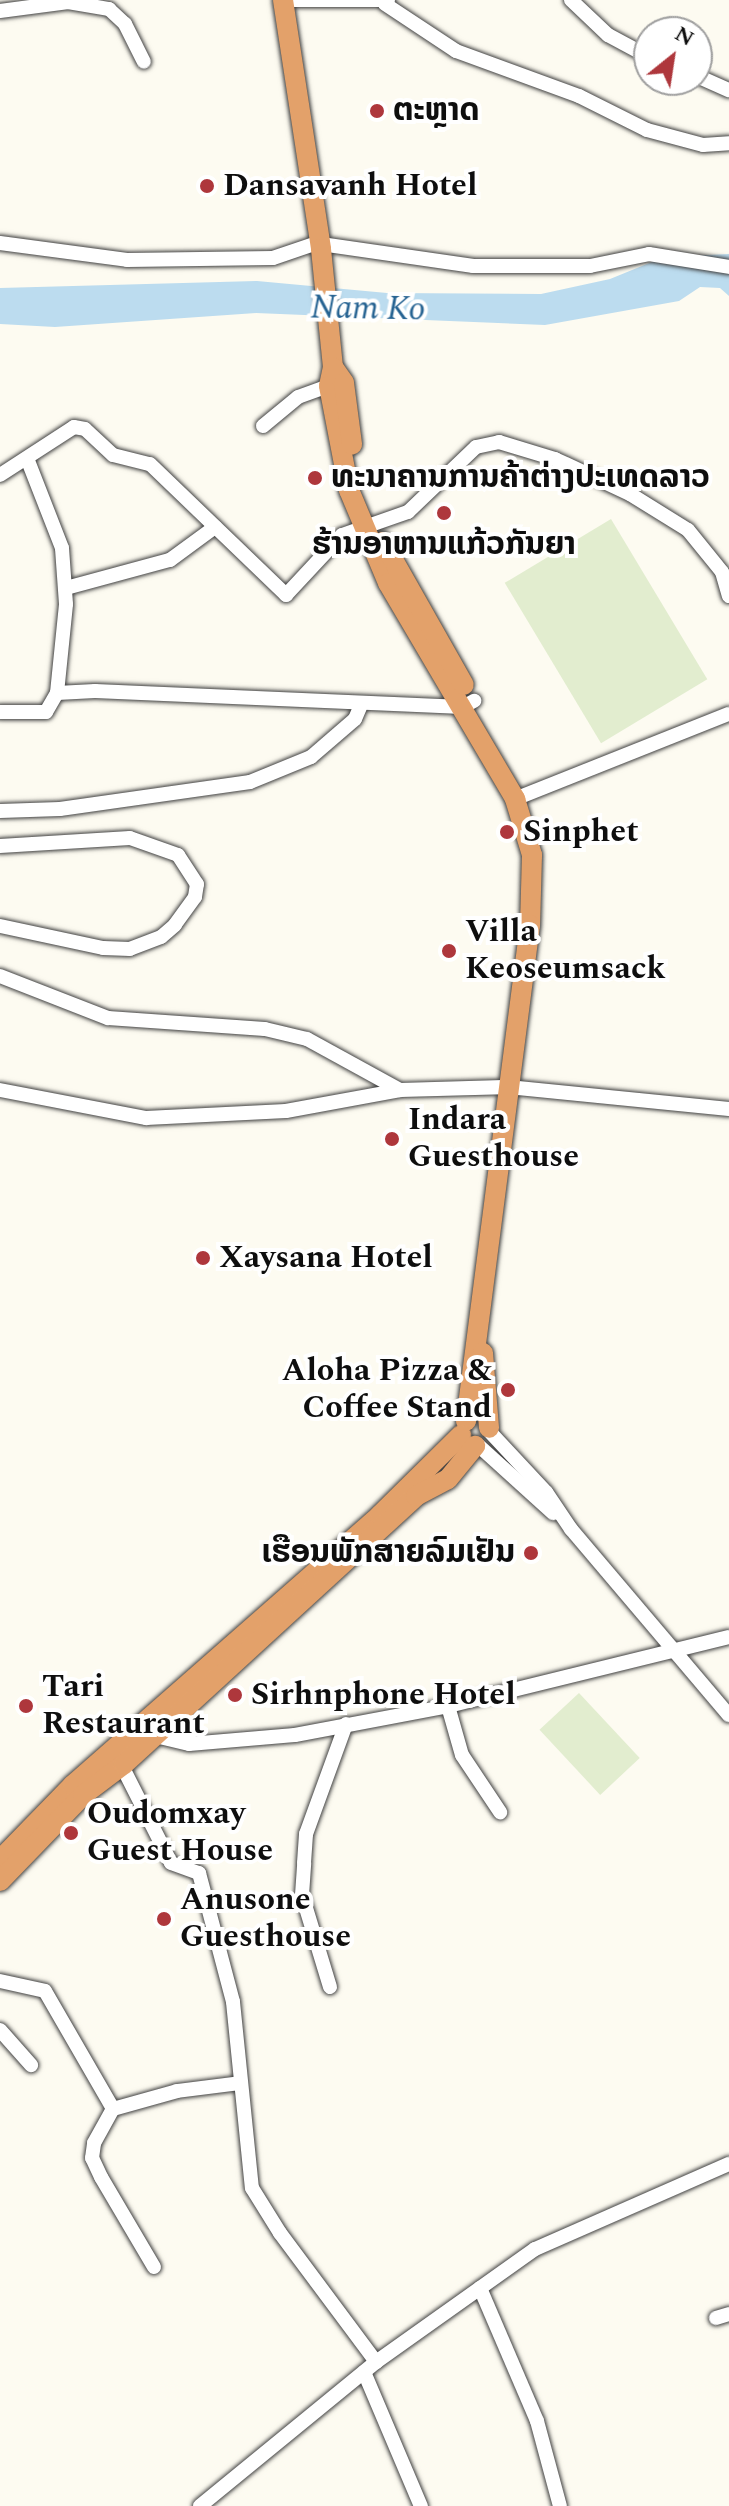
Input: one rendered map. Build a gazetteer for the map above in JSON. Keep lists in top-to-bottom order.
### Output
{
  "water": ["Nam Ko"],
  "places": [
    "ຕະຫຼາດ",
    "Dansavanh Hotel",
    "ທະນາຄານການຄ້າຕ່າງປະເທດລາວ",
    "ຮ້ານອາຫານແກ້ວກັນຍາ",
    "Sinphet",
    "Villa Keoseumsack",
    "Indara Guesthouse",
    "Xaysana Hotel",
    "Aloha Pizza & Coffee Stand",
    "ເຮືອນພັກສາຍລົມເຢັນ",
    "Sirhnphone Hotel",
    "Tari Restaurant",
    "Oudomxay Guest House",
    "Anusone Guesthouse"
  ],
  "north": "top right"
}
